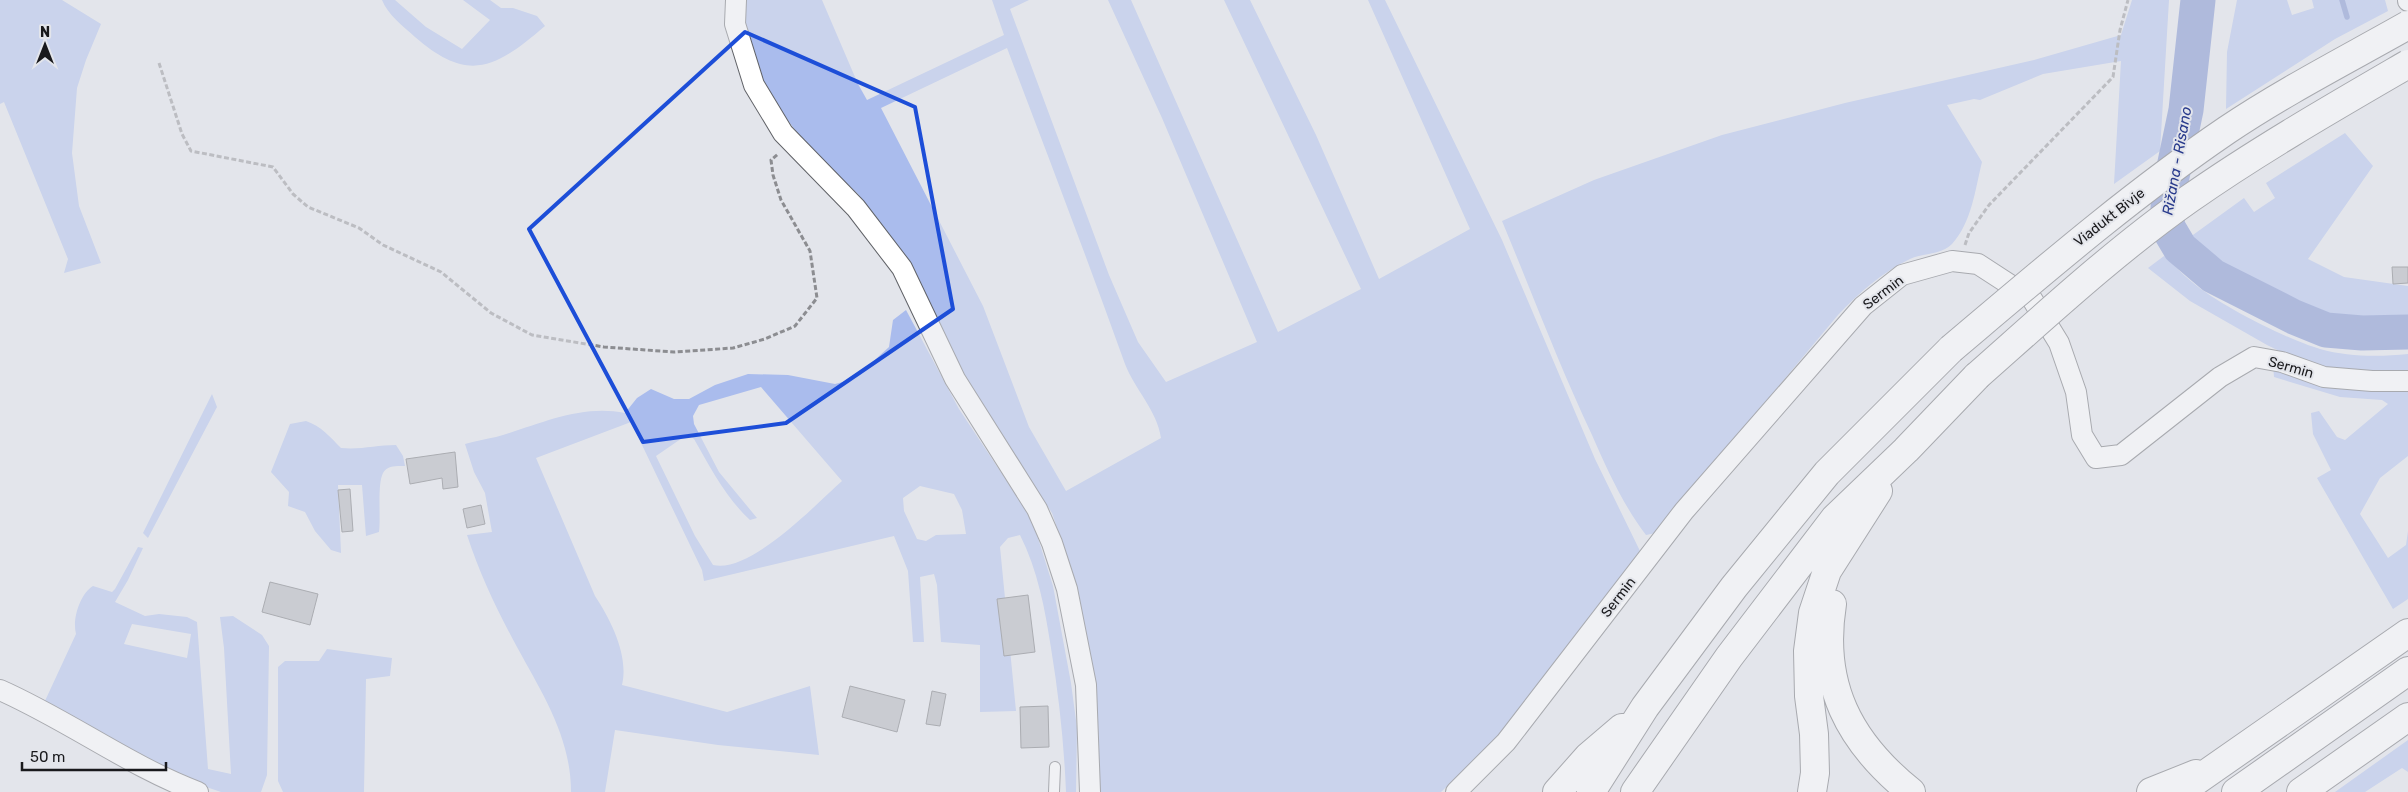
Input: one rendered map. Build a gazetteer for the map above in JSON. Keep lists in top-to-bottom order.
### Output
{
  "streets": {
    "main road": ["Viadukt Bivje"],
    "street": ["Sermin"]
  },
  "water": ["Rižana - Risano"],
  "scale_bar": "50 m",
  "north": "top"
}
